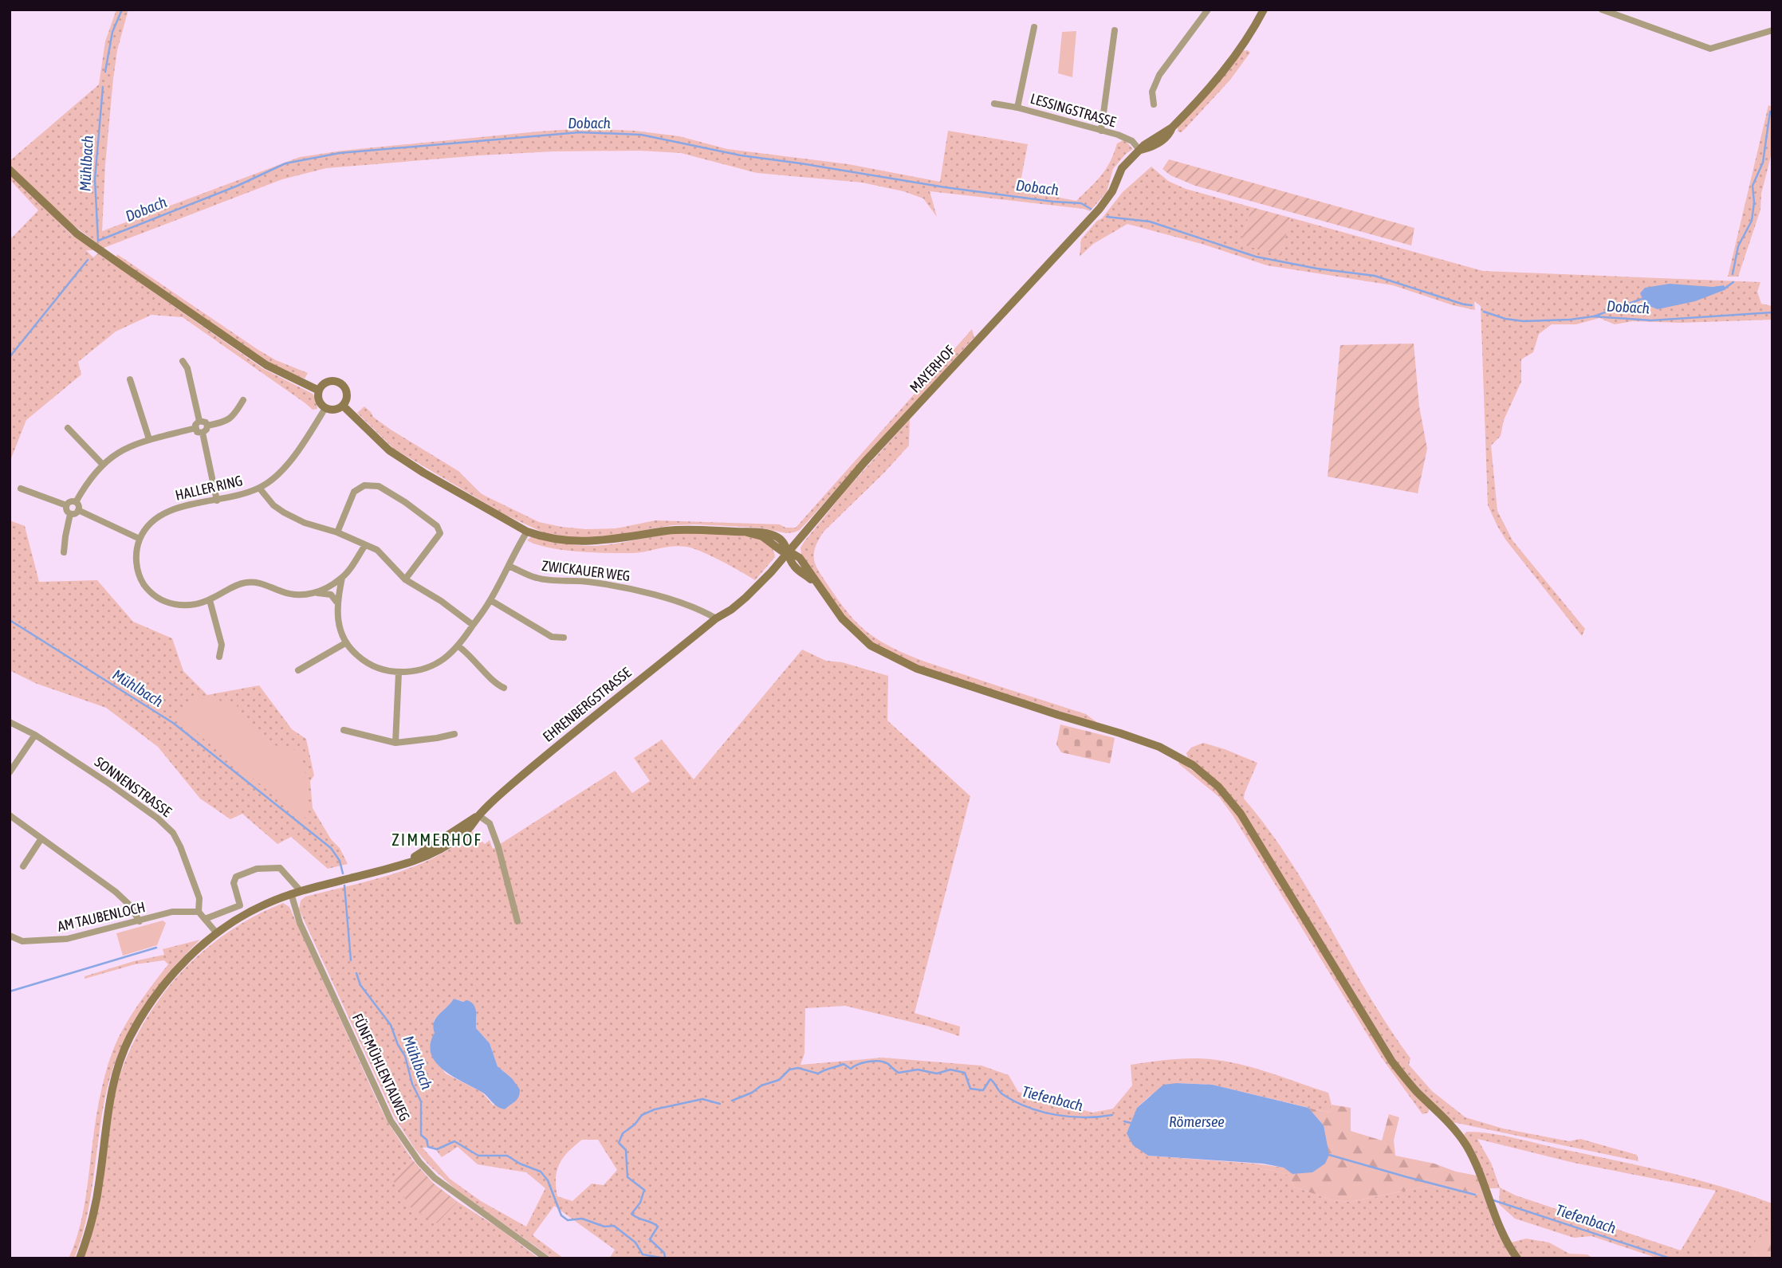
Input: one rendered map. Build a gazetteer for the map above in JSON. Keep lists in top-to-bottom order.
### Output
{
  "streets": {
    "street": [
      "LESSINGSTRASSE",
      "MAYERHOF",
      "HALLER RING",
      "ZWICKAUER WEG",
      "EHRENBERGSTRASSE",
      "SONNENSTRASSE",
      "AM TAUBENLOCH",
      "FÜNFMÜHLENTALWEG"
    ]
  },
  "crossings": [
    ["LESSINGSTRASSE", "MAYERHOF"],
    ["MAYERHOF", "EHRENBERGSTRASSE"],
    ["ZWICKAUER WEG", "EHRENBERGSTRASSE"],
    ["EHRENBERGSTRASSE", "FÜNFMÜHLENTALWEG"],
    ["SONNENSTRASSE", "AM TAUBENLOCH"]
  ],
  "districts": ["ZIMMERHOF"],
  "water": [
    "Dobach",
    "Mühlbach",
    "Tiefenbach",
    "Römersee"
  ]
}
